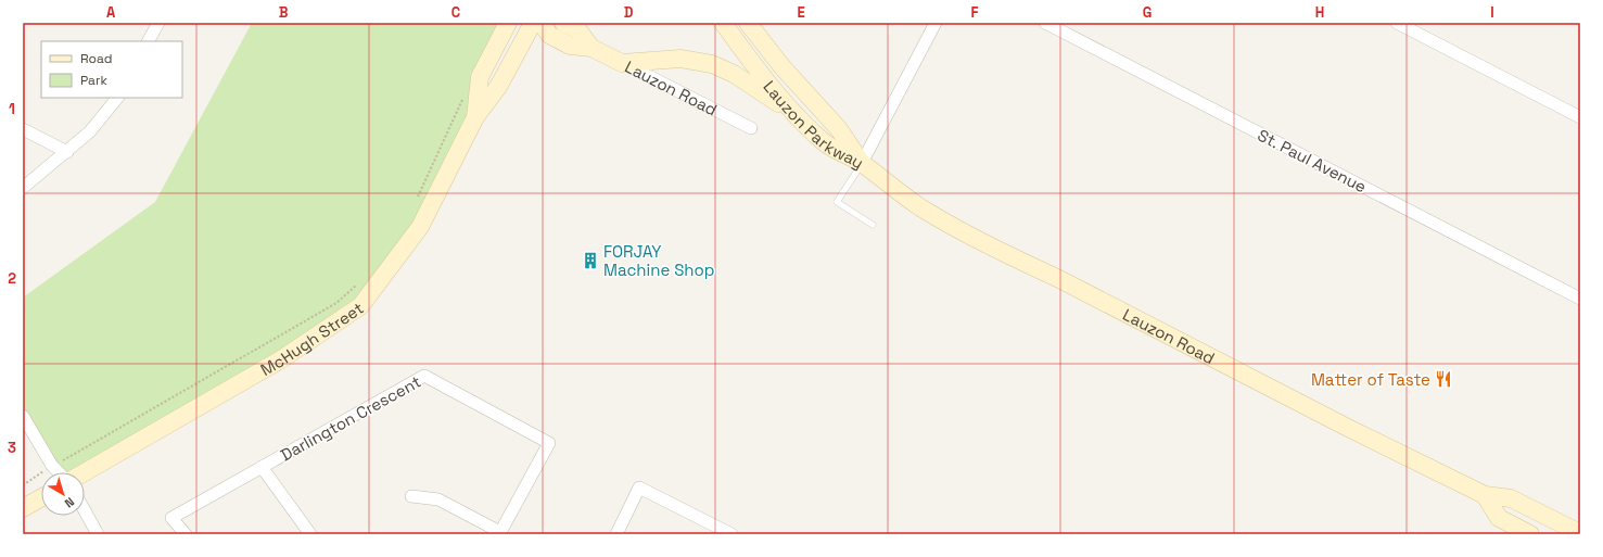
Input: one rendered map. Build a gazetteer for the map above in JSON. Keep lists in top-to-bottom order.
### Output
{
  "streets": {
    "main road": ["Lauzon Road", "Lauzon Parkway", "McHugh Street"],
    "street": ["St. Paul Avenue", "Darlington Crescent"]
  },
  "crossings": [
    ["Lauzon Road", "Lauzon Parkway"]
  ],
  "places": {
    "building": ["FORJAY Machine Shop"],
    "restaurant": ["Matter of Taste"]
  },
  "legend": ["Road", "Park"],
  "north": "bottom right",
  "grid": {
    "columns": [
      "A",
      "B",
      "C",
      "D",
      "E",
      "F",
      "G",
      "H",
      "I"
    ],
    "rows": ["1", "2", "3"]
  }
}
